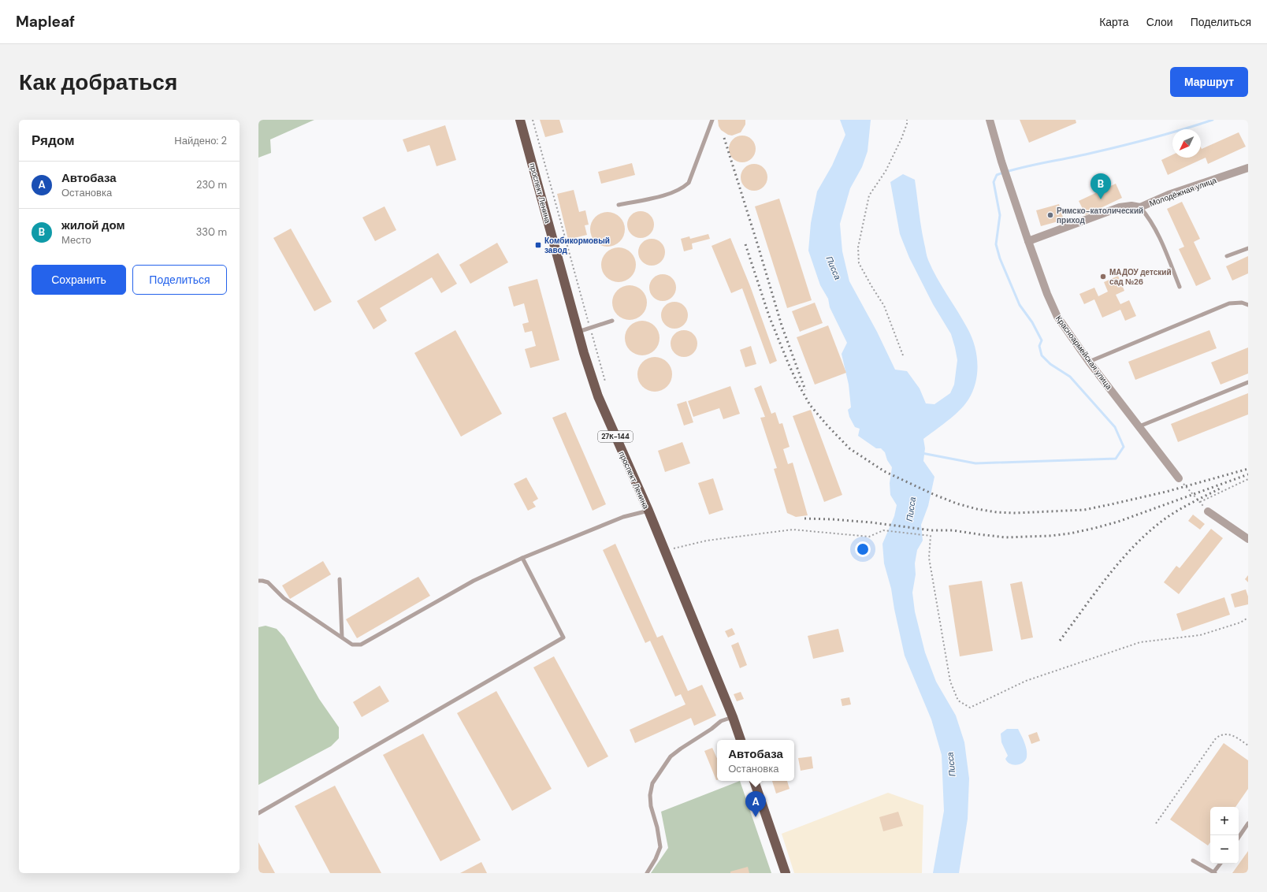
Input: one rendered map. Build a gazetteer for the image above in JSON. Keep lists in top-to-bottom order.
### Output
{
  "streets": {
    "main road": ["проспект Ленина", "27К-144"],
    "street": ["Молодёжная улица", "Красноармейская улица"]
  },
  "crossings": [
    ["Молодёжная улица", "Красноармейская улица"]
  ],
  "water": ["Писса"],
  "places": {
    "other": ["Римско-католический приход", "МАДОУ детский сад №26"],
    "transit": ["Комбикормовый завод"]
  },
  "north": "bottom left",
  "page": {
    "header": "Mapleaf",
    "nav": ["Карта", "Слои", "Поделиться"],
    "buttons": [
      "Маршрут",
      ["Сохранить", "Поделиться"]
    ],
    "title": "Как добраться",
    "heading": ["Рядом", "Найдено: 2"],
    "list": [
      {
        "mark": "A",
        "name": "Автобаза",
        "note": "Остановка",
        "value": "230 m"
      },
      {
        "mark": "B",
        "name": "жилой дом",
        "note": "Место",
        "value": "330 m"
      }
    ],
    "pins": ["B", "A"],
    "popup": ["Автобаза", "Остановка"],
    "map_buttons": ["+", "−"]
  }
}
